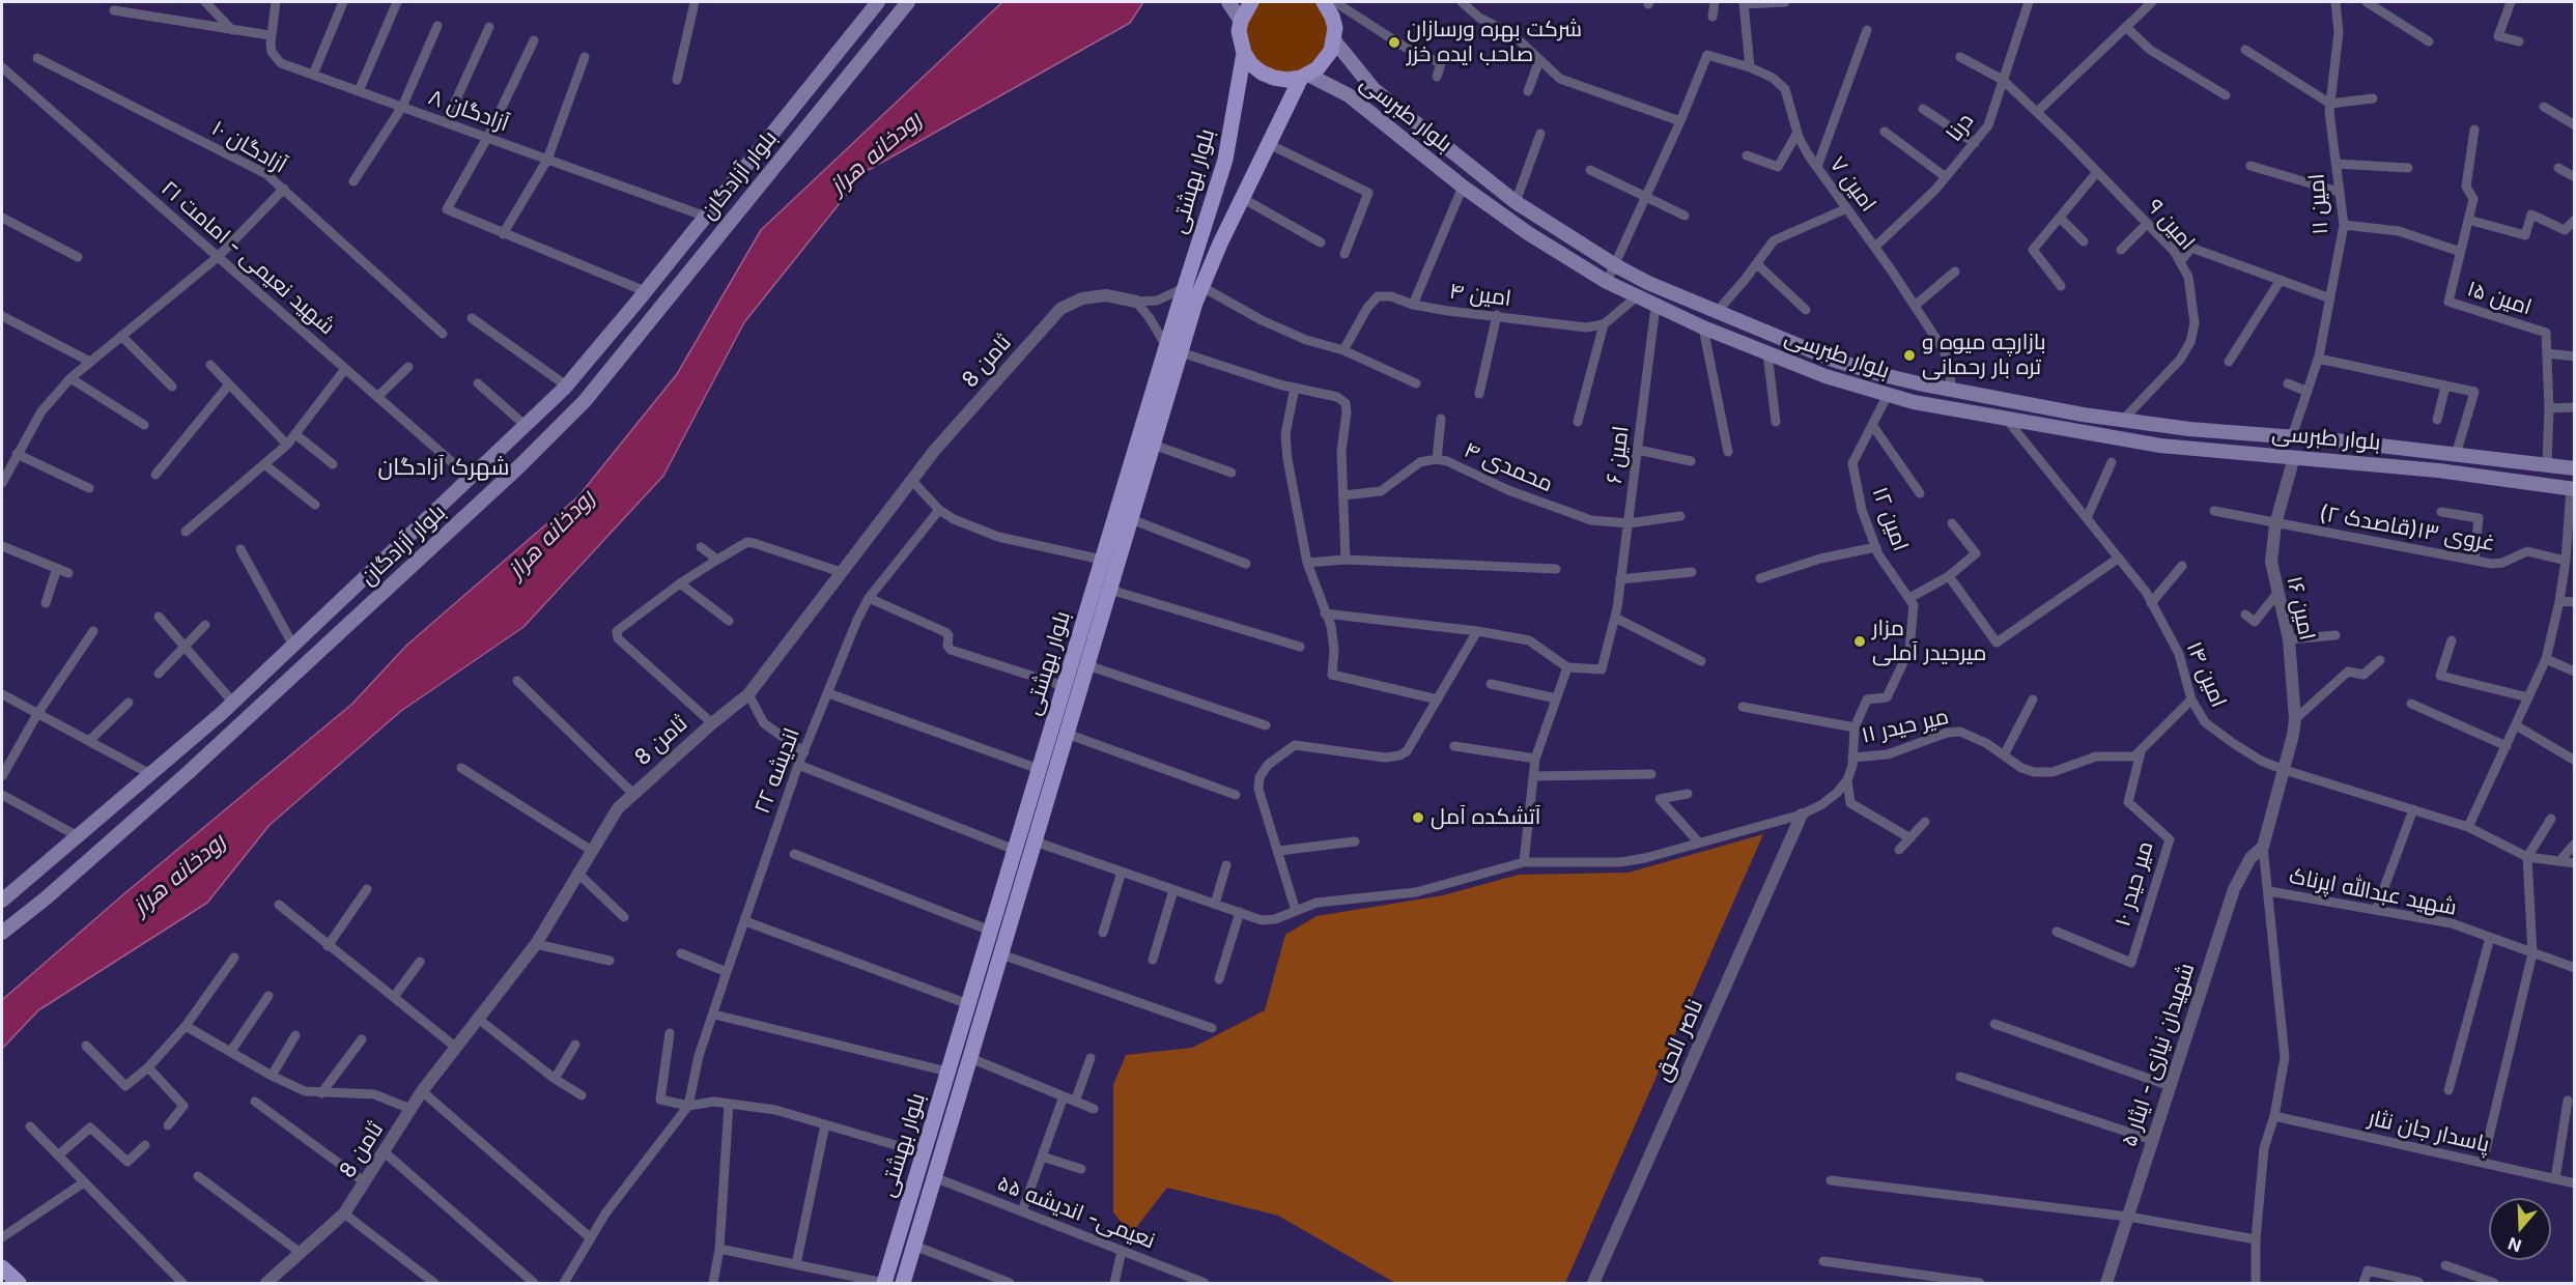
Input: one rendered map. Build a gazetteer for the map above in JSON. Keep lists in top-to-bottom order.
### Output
{
  "streets": {
    "main road": ["بلوار طبرسی", "بلوار آزادگان", "بلوار بهشتی"],
    "street": [
      "آزادگان ۸",
      "درنا",
      "آزادگان ۱۰",
      "امین ۷",
      "امین ۱۱",
      "امین ۹",
      "شهید نعیمی - امامت ۲۱",
      "امین ۴",
      "امین ۱۵",
      "ثامن 8",
      "امین ۶",
      "محمدی ۴",
      "امین ۱۲",
      "غروی ۱۳(قاصدک ۲)",
      "امین ۱۶",
      "امین ۱۴",
      "میر حیدر ۱۱",
      "اندیشه ۲۲",
      "میر حیدر ۱۰",
      "شهید عبدالله اپرناک",
      "ناصر الحق",
      "شهیدان نیازی - ایثار ۵",
      "پاسدار جان نثار",
      "نعیمی- اندیشه ۵۵"
    ]
  },
  "crossings": [
    ["آزادگان ۸", "بلوار آزادگان"],
    ["بلوار طبرسی", "بلوار بهشتی"],
    ["بلوار طبرسی", "امین ۷"],
    ["بلوار طبرسی", "امین ۱۱"],
    ["بلوار طبرسی", "امین ۹"],
    ["بلوار طبرسی", "امین ۱۵"],
    ["بلوار طبرسی", "امین ۶"],
    ["بلوار طبرسی", "امین ۱۲"],
    ["بلوار طبرسی", "امین ۱۶"],
    ["بلوار طبرسی", "امین ۱۴"],
    ["درنا", "امین ۷"],
    ["درنا", "امین ۹"],
    ["بلوار آزادگان", "شهید نعیمی - امامت ۲۱"],
    ["بلوار بهشتی", "نعیمی- اندیشه ۵۵"],
    ["امین ۶", "محمدی ۴"],
    ["امین ۱۲", "میر حیدر ۱۱"],
    ["غروی ۱۳(قاصدک ۲)", "امین ۱۶"],
    ["امین ۱۶", "امین ۱۴"],
    ["امین ۱۶", "شهیدان نیازی - ایثار ۵"],
    ["میر حیدر ۱۱", "میر حیدر ۱۰"]
  ],
  "districts": ["شهرک آزادگان"],
  "water": ["رودخانه هراز"],
  "places": [
    "شرکت بهره ورسازان صاحب ایده خزر",
    "بازارچه میوه و تره بار رحمانی",
    "مزار میرحیدر آملی",
    "آتشکده آمل"
  ],
  "north": "bottom"
}
